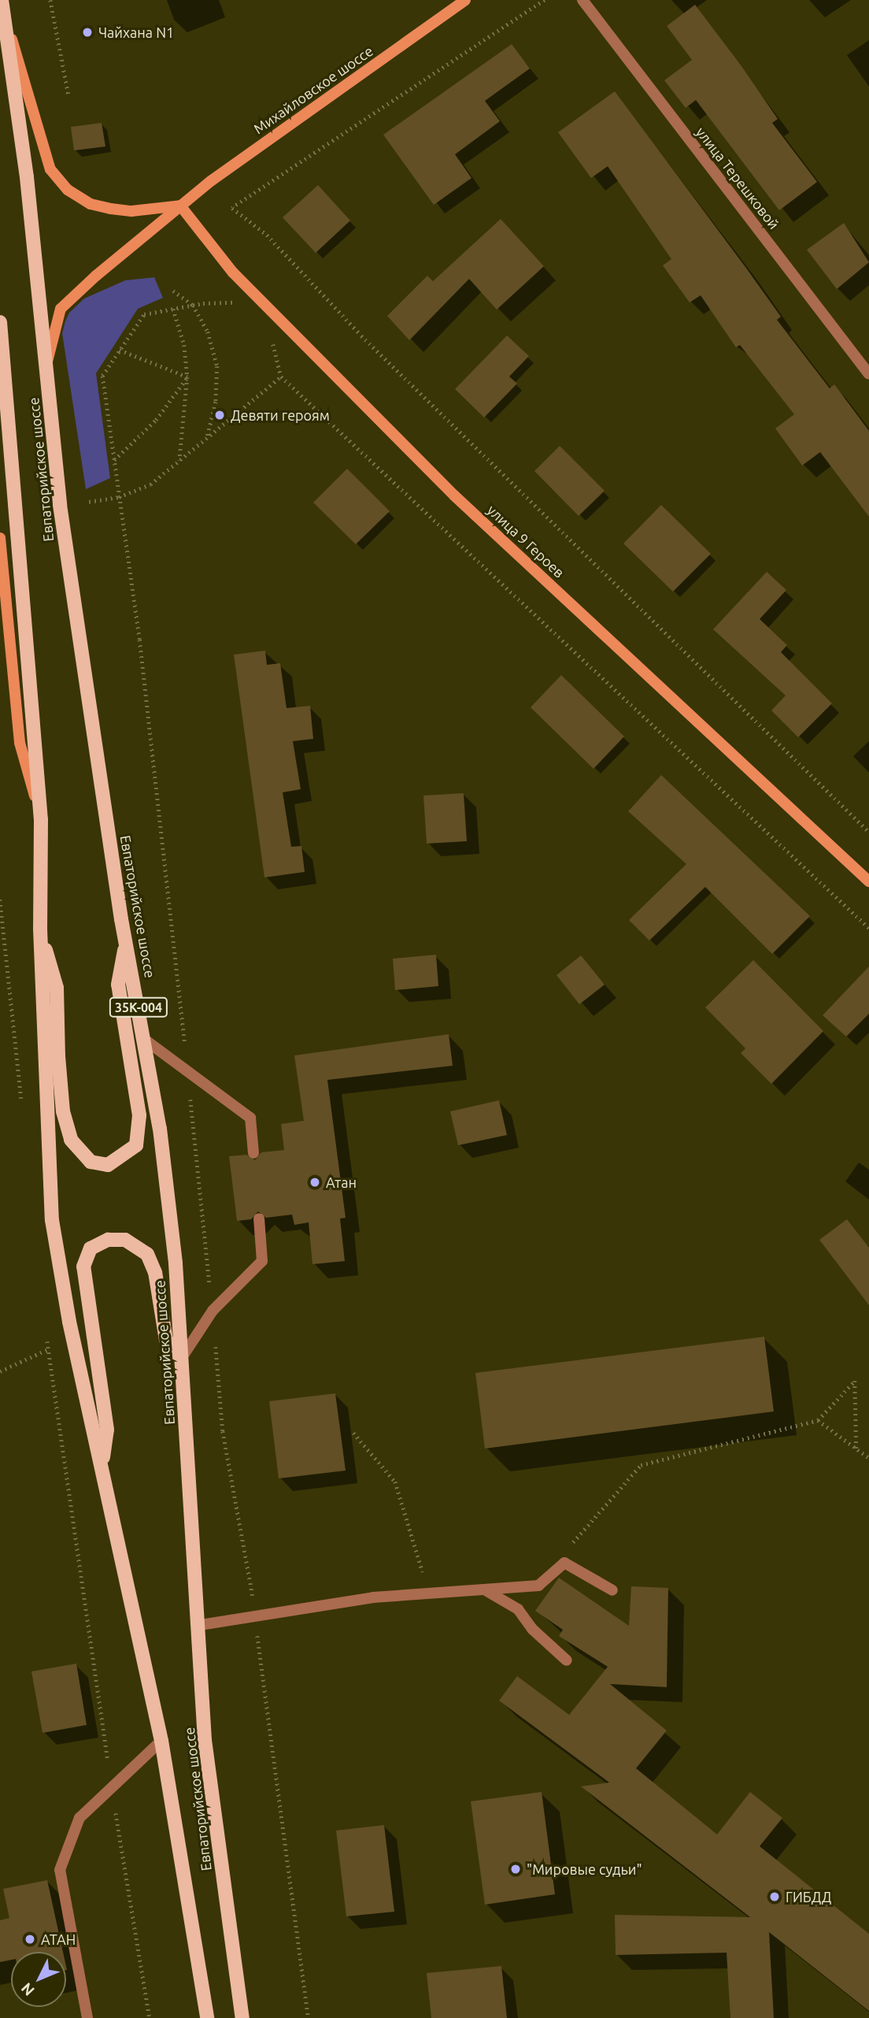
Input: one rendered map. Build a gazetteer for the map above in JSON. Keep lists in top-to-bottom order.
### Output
{
  "streets": {
    "main road": [
      "Михайловское шоссе",
      "Евпаторийское шоссе",
      "улица 9 Героев",
      "35К-004"
    ],
    "street": ["улица Терешковой"]
  },
  "crossings": [
    ["Михайловское шоссе", "Евпаторийское шоссе"],
    ["Михайловское шоссе", "улица 9 Героев"]
  ],
  "places": [
    "Чайхана N1",
    "Девяти героям",
    "Атан",
    "\"Мировые судьи\"",
    "ГИБДД",
    "АТАН"
  ],
  "north": "bottom left"
}
